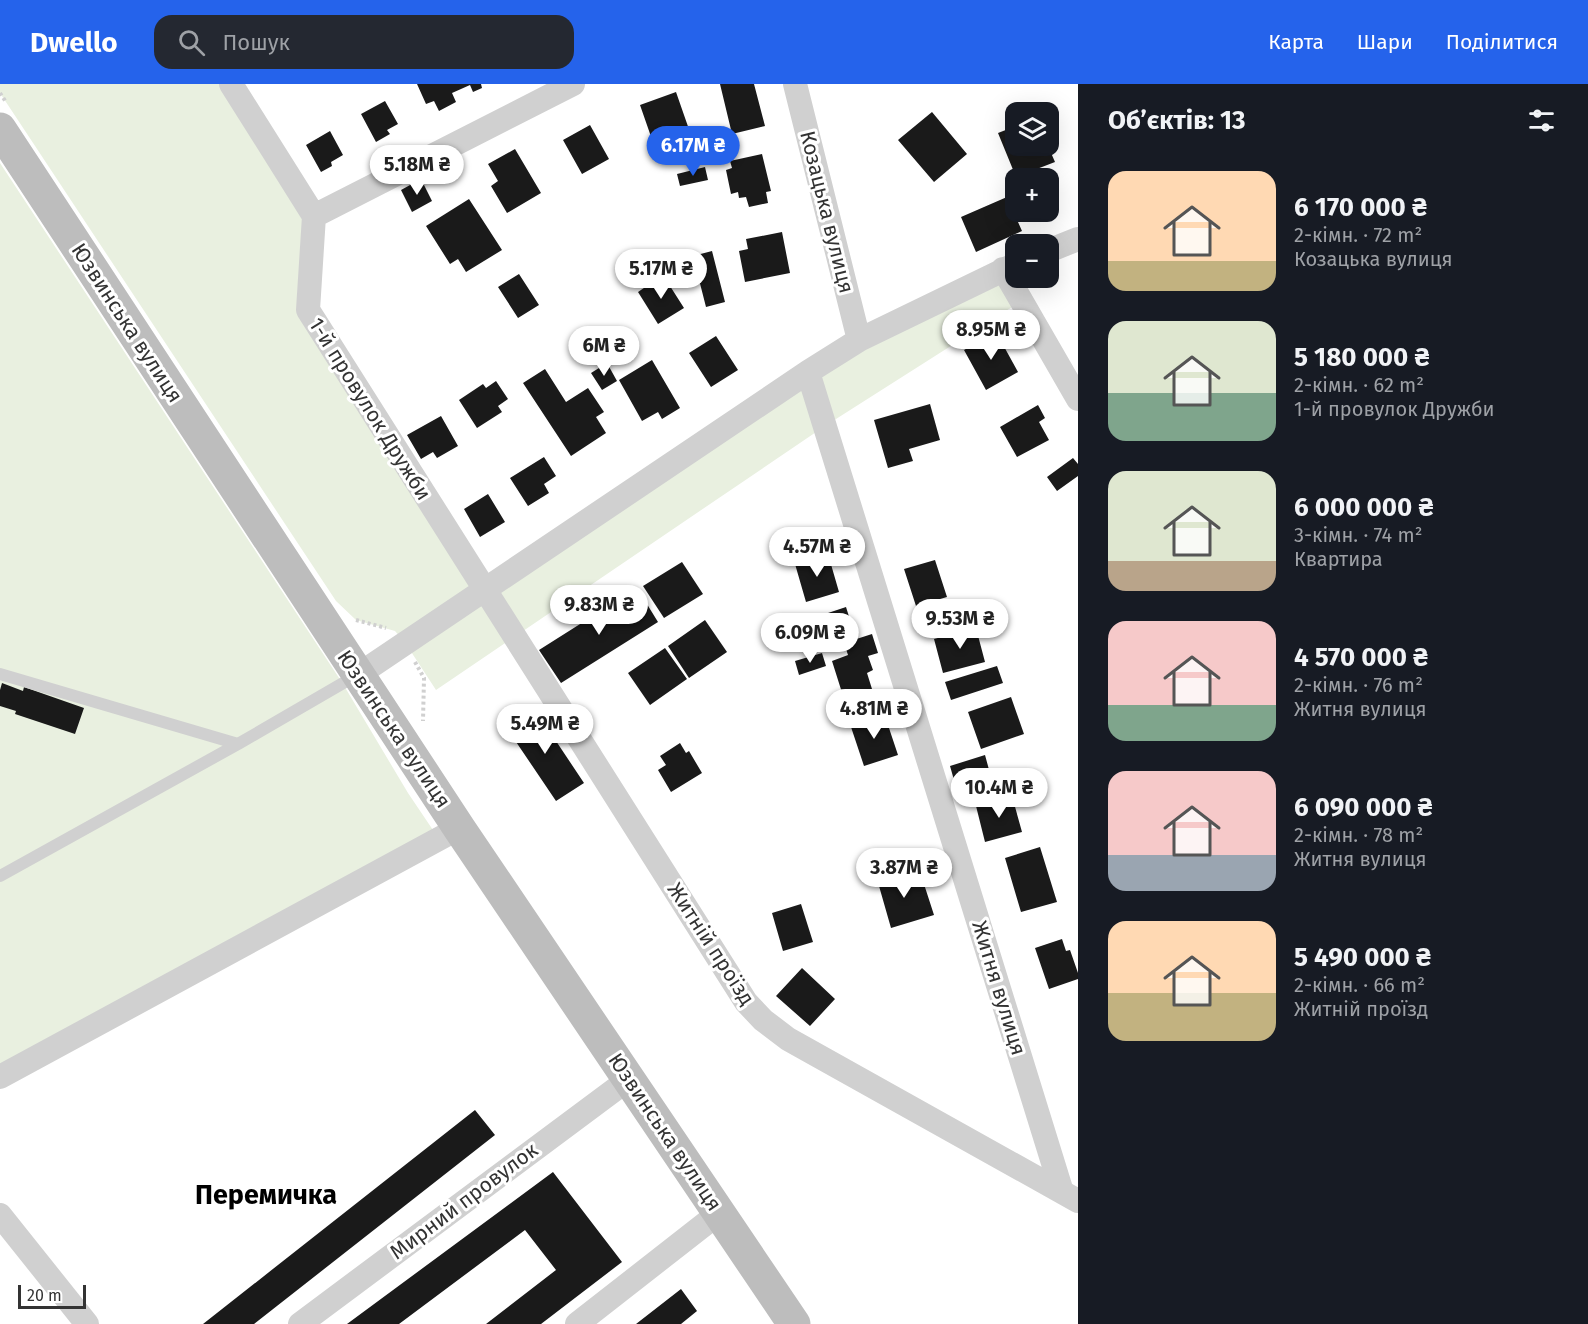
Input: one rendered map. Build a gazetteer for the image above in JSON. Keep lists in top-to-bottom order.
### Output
{
  "streets": {
    "main road": ["Юзвинська вулиця"],
    "street": [
      "Козацька вулиця",
      "1-й провулок Дружби",
      "Житній проїзд",
      "Житня вулиця",
      "Мирний провулок"
    ]
  },
  "crossings": [
    ["Юзвинська вулиця", "Мирний провулок"],
    ["1-й провулок Дружби", "Житній проїзд"],
    ["Житній проїзд", "Житня вулиця"]
  ],
  "districts": ["Перемичка"],
  "scale_bar": "20 m",
  "page": {
    "header": "Dwello",
    "search": "Пошук",
    "nav": ["Карта", "Шари", "Поділитися"],
    "heading": "Об’єктів: 13",
    "map_buttons": ["+", "−"],
    "price": [
      "6.17M ₴",
      "5.18M ₴",
      "5.17M ₴",
      "8.95M ₴",
      "6M ₴",
      "4.57M ₴",
      "9.83M ₴",
      "9.53M ₴",
      "6.09M ₴",
      "4.81M ₴",
      "5.49M ₴",
      "10.4M ₴",
      "3.87M ₴"
    ],
    "list": [
      {
        "name": "6 170 000 ₴",
        "note": "2-кімн. · 72 m² · Козацька вулиця"
      },
      {
        "name": "5 180 000 ₴",
        "note": "2-кімн. · 62 m² · 1-й провулок Дружби"
      },
      {
        "name": "6 000 000 ₴",
        "note": "3-кімн. · 74 m² · Квартира"
      },
      {
        "name": "4 570 000 ₴",
        "note": "2-кімн. · 76 m² · Житня вулиця"
      },
      {
        "name": "6 090 000 ₴",
        "note": "2-кімн. · 78 m² · Житня вулиця"
      },
      {
        "name": "5 490 000 ₴",
        "note": "2-кімн. · 66 m² · Житній проїзд"
      }
    ],
    "scale": "20 m"
  }
}
